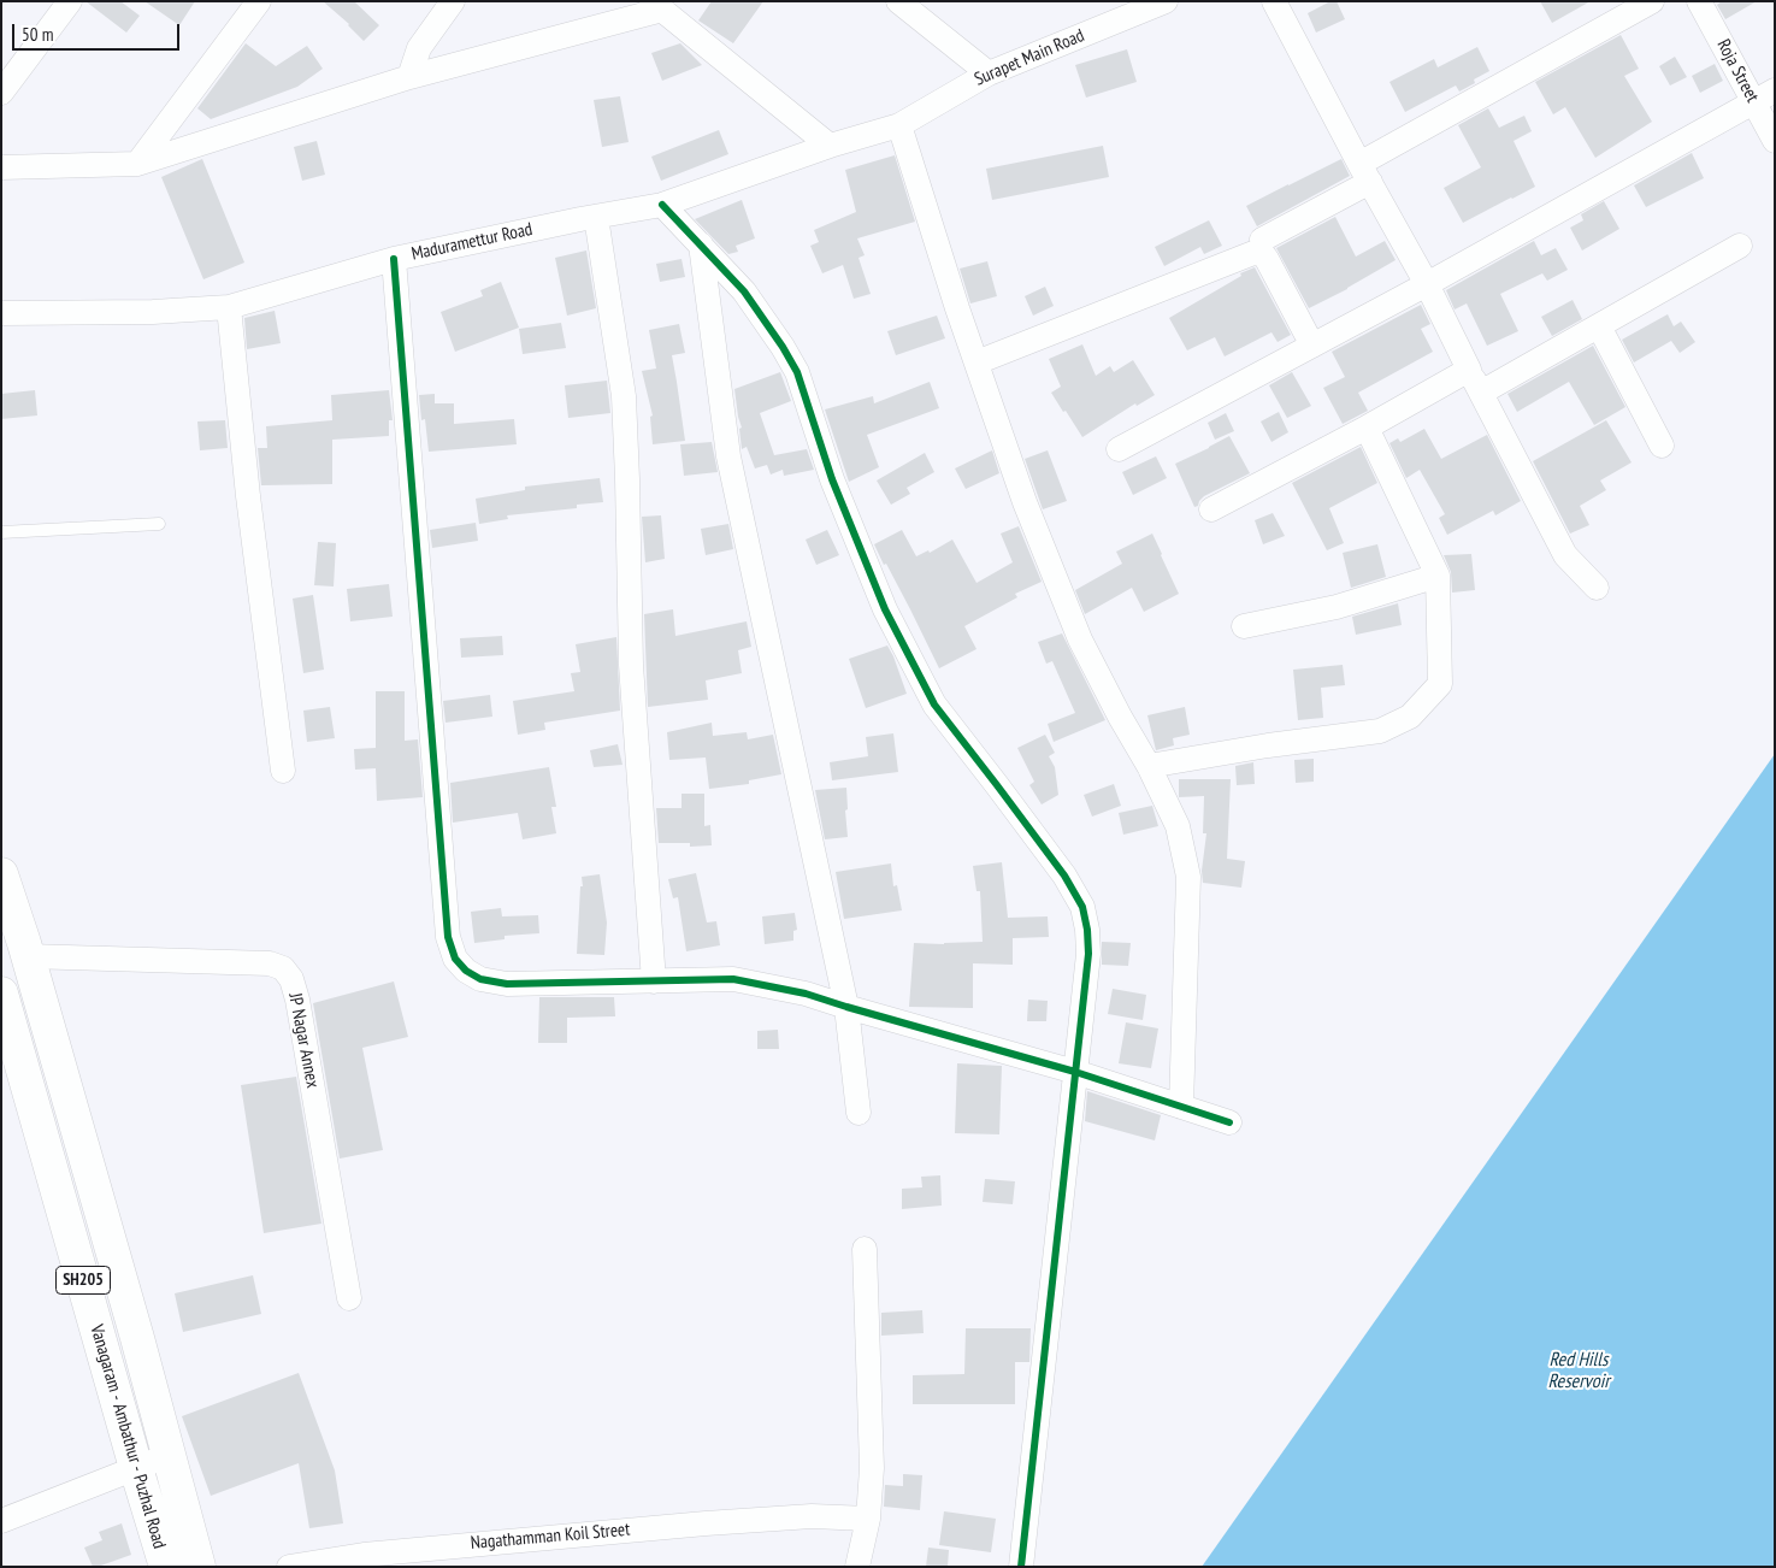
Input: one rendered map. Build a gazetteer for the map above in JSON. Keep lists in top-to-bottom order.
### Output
{
  "streets": {
    "main road": ["SH205", "Vanagaram - Ambathur - Puzhal Road"],
    "street": [
      "Surapet Main Road",
      "Roja Street",
      "Maduramettur Road",
      "JP Nagar Annex",
      "Nagathamman Koil Street"
    ]
  },
  "crossings": [
    ["Surapet Main Road", "Maduramettur Road"]
  ],
  "water": ["Red Hills Reservoir"],
  "scale_bar": "50 m"
}
